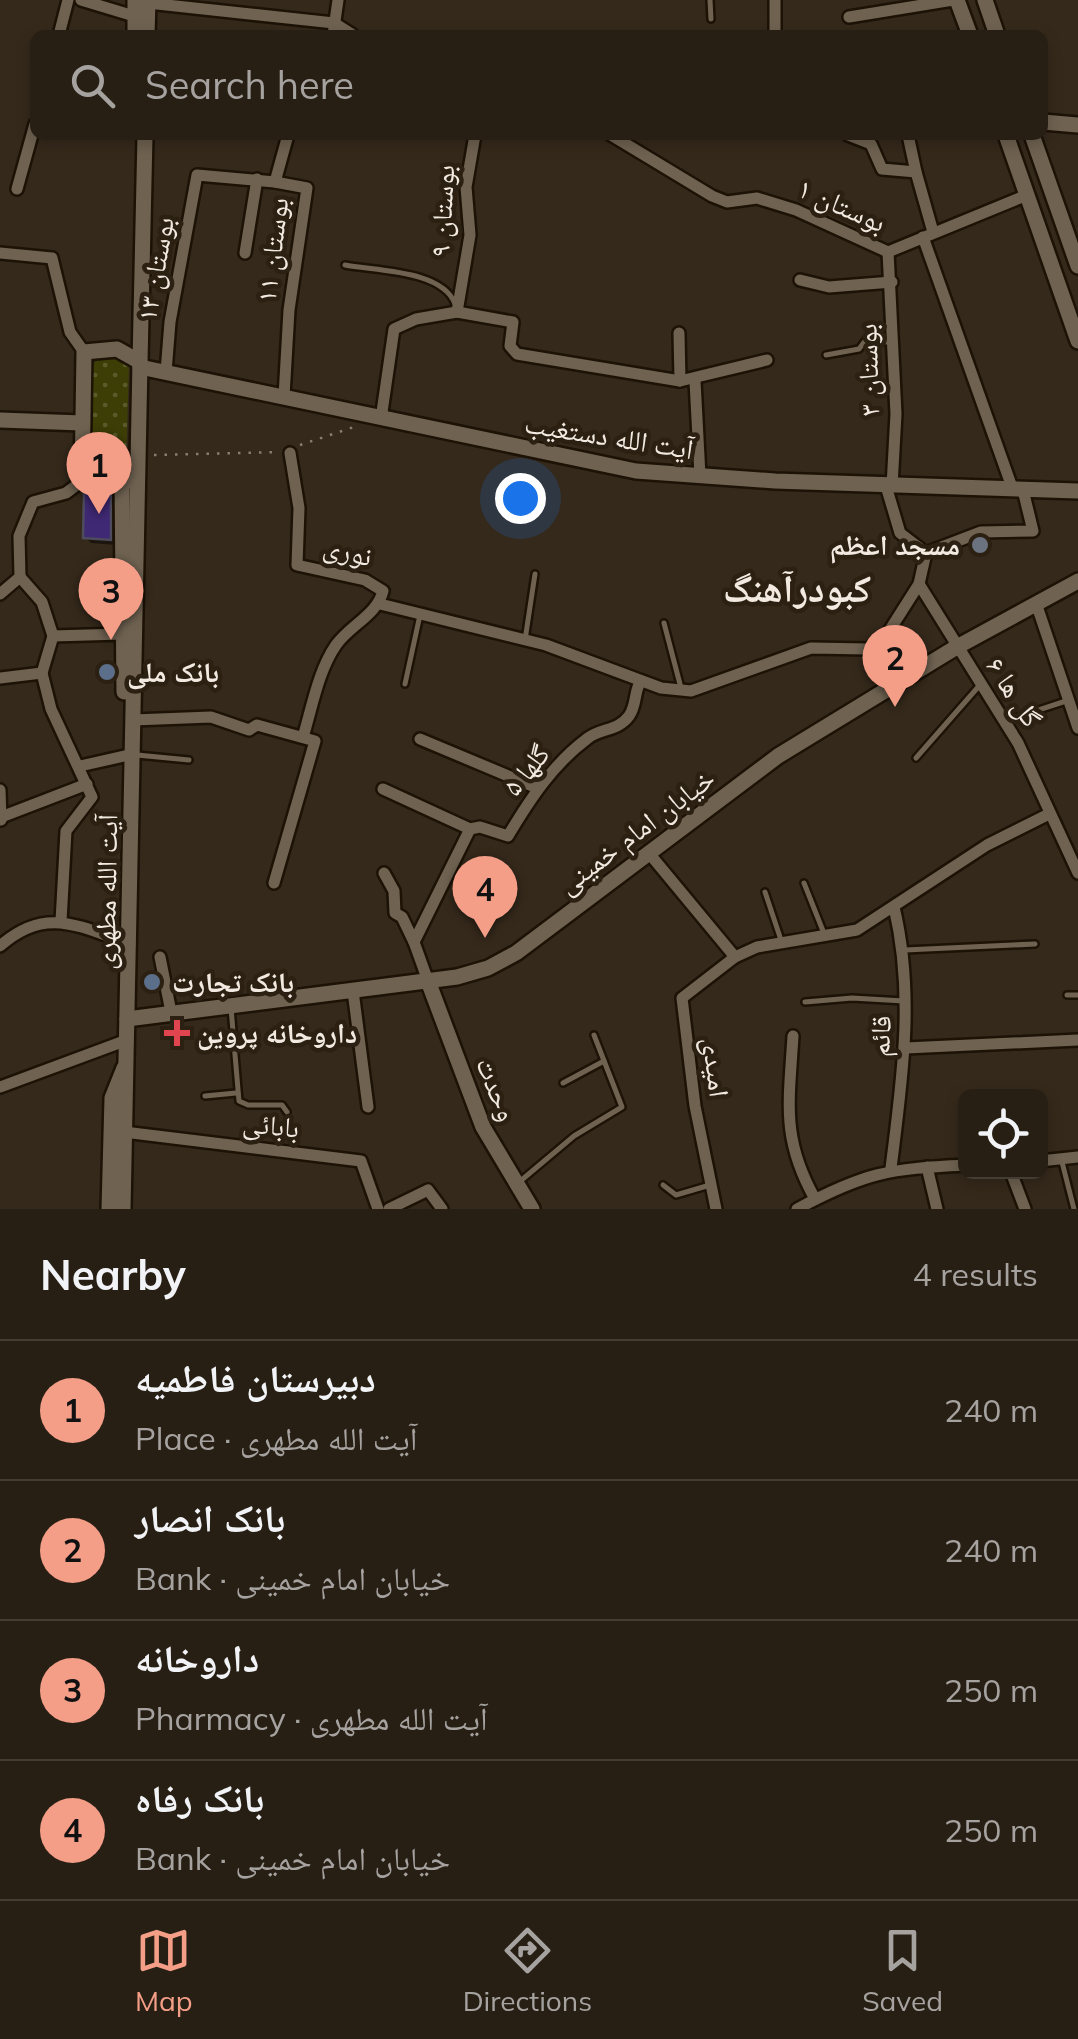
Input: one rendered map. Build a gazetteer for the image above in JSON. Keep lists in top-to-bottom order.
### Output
{
  "streets": {
    "main road": [
      "آیت الله دستغیب",
      "خیابان امام خمینی",
      "آیت الله مطهری",
      "وحدت"
    ],
    "street": [
      "بوستان ۱",
      "بوستان ۹",
      "بوستان ۱۱",
      "بوستان ۱۳",
      "بوستان ۳",
      "نوری",
      "گل ها ۶",
      "گلها ۵",
      "قائم",
      "امیدی",
      "بابائی"
    ]
  },
  "crossings": [
    ["بوستان ۱", "بوستان ۳"],
    ["بوستان ۱", "آیت الله دستغیب"],
    ["بوستان ۱۱", "آیت الله دستغیب"],
    ["بوستان ۱۳", "آیت الله دستغیب"],
    ["بوستان ۳", "آیت الله دستغیب"],
    ["گل ها ۶", "خیابان امام خمینی"],
    ["خیابان امام خمینی", "آیت الله مطهری"],
    ["خیابان امام خمینی", "وحدت"],
    ["آیت الله مطهری", "بابائی"]
  ],
  "districts": ["کبودرآهنگ"],
  "places": {
    "other": ["مسجد اعظم", "بانک ملی", "بانک تجارت"],
    "health": ["داروخانه پروین"]
  },
  "page": {
    "search": "Search here",
    "pins": [
      "1",
      "3",
      "2",
      "4"
    ],
    "heading": ["Nearby", "4 results"],
    "list": [
      {
        "mark": "1",
        "name": "دبیرستان فاطمیه",
        "note": "Place · آیت الله مطهری",
        "value": "240 m"
      },
      {
        "mark": "2",
        "name": "بانک انصار",
        "note": "Bank · خیابان امام خمینی",
        "value": "240 m"
      },
      {
        "mark": "3",
        "name": "داروخانه",
        "note": "Pharmacy · آیت الله مطهری",
        "value": "250 m"
      },
      {
        "mark": "4",
        "name": "بانک رفاه",
        "note": "Bank · خیابان امام خمینی",
        "value": "250 m"
      }
    ],
    "nav": ["Map", "Directions", "Saved"]
  }
}
